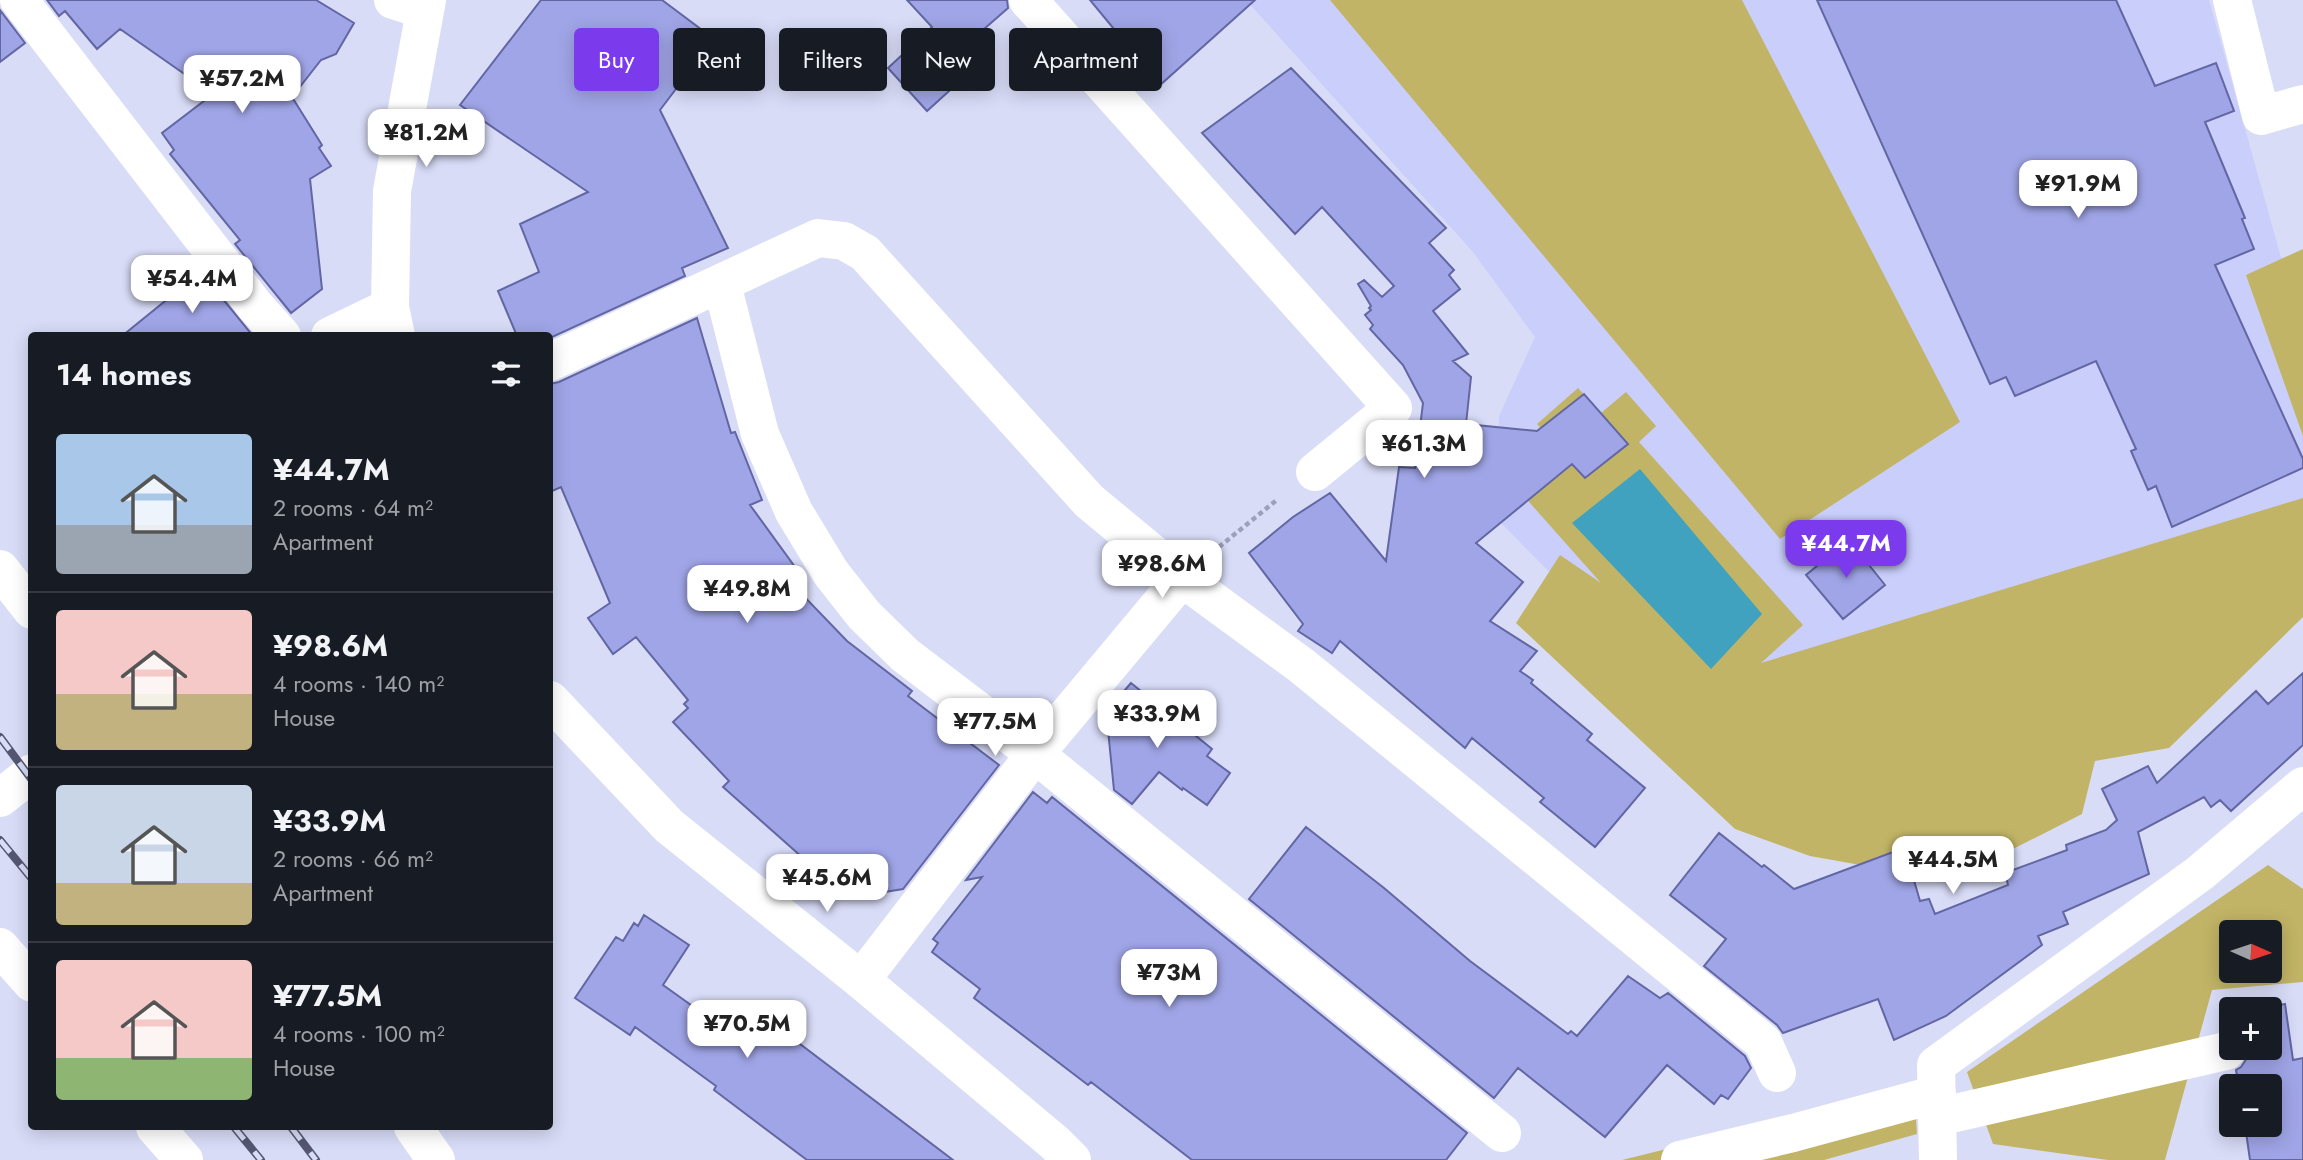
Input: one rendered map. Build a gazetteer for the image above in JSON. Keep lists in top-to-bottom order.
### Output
{
  "north": "right",
  "page": {
    "chip": [
      "Buy",
      "Rent",
      "Filters",
      "New",
      "Apartment"
    ],
    "price": [
      "¥57.2M",
      "¥81.2M",
      "¥91.9M",
      "¥54.4M",
      "¥61.3M",
      "¥44.7M",
      "¥98.6M",
      "¥49.8M",
      "¥33.9M",
      "¥77.5M",
      "¥44.5M",
      "¥45.6M",
      "¥73M",
      "¥70.5M"
    ],
    "heading": "14 homes",
    "list": [
      {
        "name": "¥44.7M",
        "note": "2 rooms · 64 m² · Apartment"
      },
      {
        "name": "¥98.6M",
        "note": "4 rooms · 140 m² · House"
      },
      {
        "name": "¥33.9M",
        "note": "2 rooms · 66 m² · Apartment"
      },
      {
        "name": "¥77.5M",
        "note": "4 rooms · 100 m² · House"
      }
    ],
    "map_buttons": ["+", "−"]
  }
}
